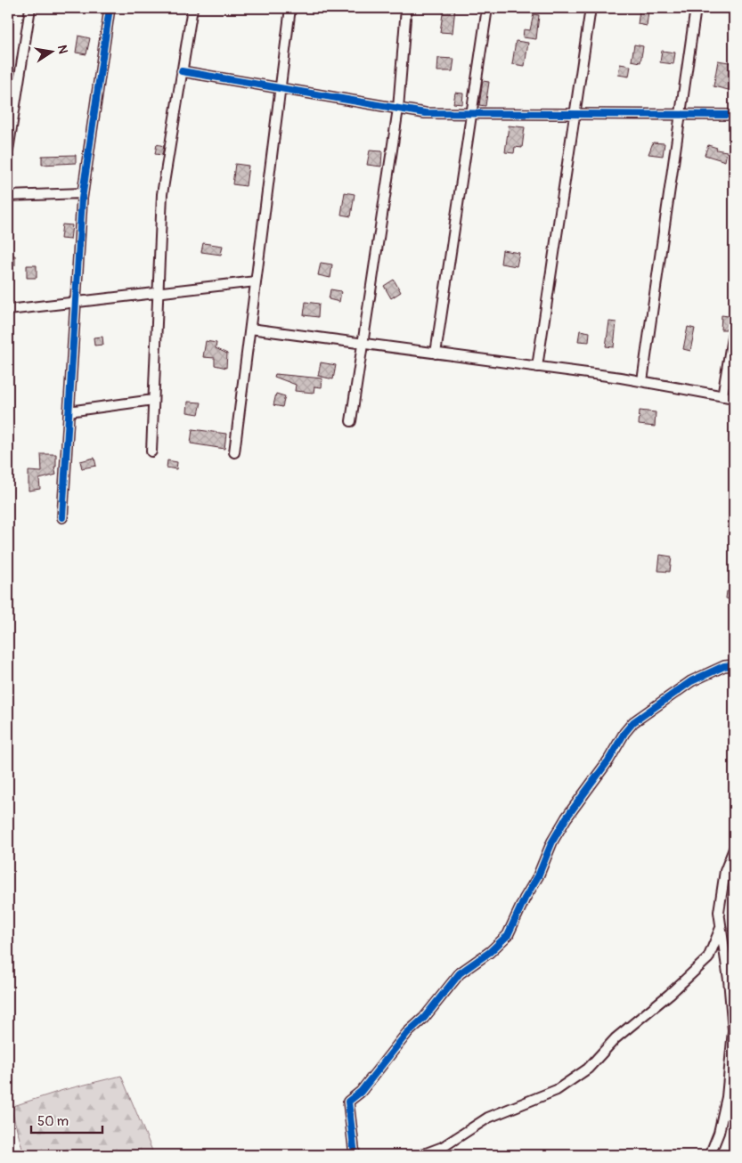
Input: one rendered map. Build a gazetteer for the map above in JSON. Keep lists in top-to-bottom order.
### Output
{
  "scale_bar": "50 m",
  "north": "right"
}
